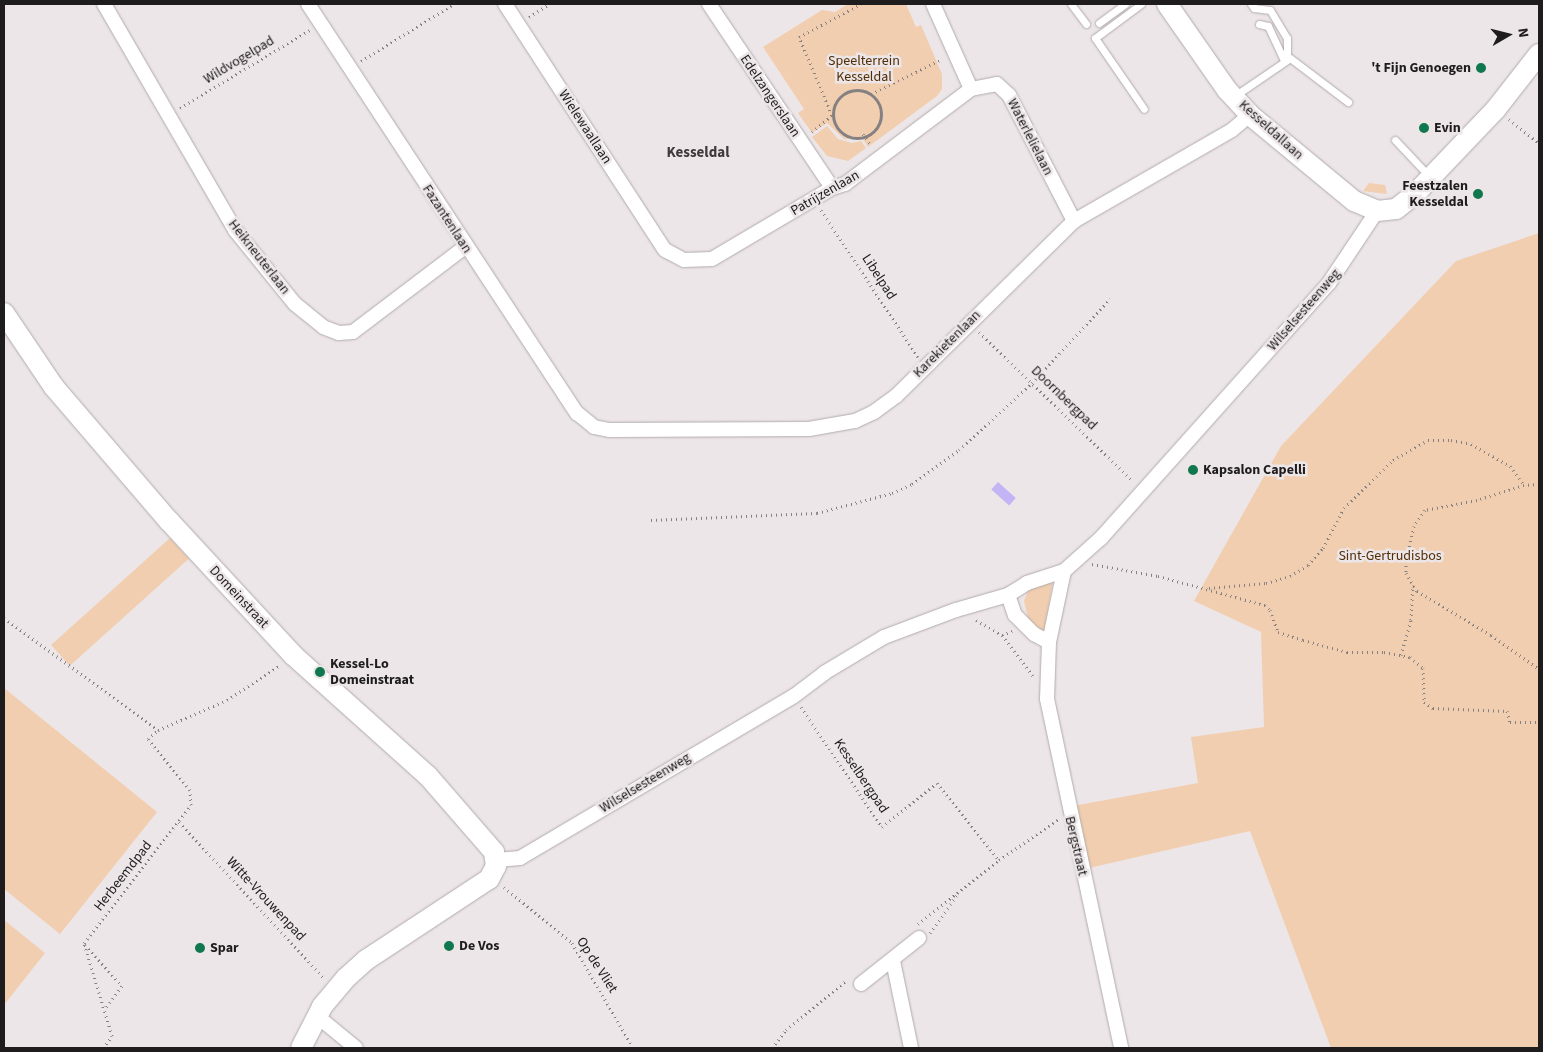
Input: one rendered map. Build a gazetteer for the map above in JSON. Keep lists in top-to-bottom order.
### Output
{
  "streets": {
    "street": [
      "Edelzangerslaan",
      "Wielewaallaan",
      "Kesseldallaan",
      "Waterlelielaan",
      "Patrijzenlaan",
      "Fazantenlaan",
      "Heikneuterlaan",
      "Wilselsesteenweg",
      "Karekietenlaan",
      "Domeinstraat",
      "Bergstraat"
    ],
    "path": [
      "Wildvogelpad",
      "Libelpad",
      "Doornbergpad",
      "Kesselbergpad",
      "Herbeemdpad",
      "Witte-Vrouwenpad",
      "Op de Vliet"
    ]
  },
  "crossings": [
    ["Wildvogelpad", "Fazantenlaan"],
    ["Wildvogelpad", "Heikneuterlaan"],
    ["Edelzangerslaan", "Patrijzenlaan"],
    ["Wielewaallaan", "Patrijzenlaan"],
    ["Kesseldallaan", "Wilselsesteenweg"],
    ["Kesseldallaan", "Karekietenlaan"],
    ["Waterlelielaan", "Patrijzenlaan"],
    ["Waterlelielaan", "Karekietenlaan"],
    ["Patrijzenlaan", "Libelpad"],
    ["Fazantenlaan", "Heikneuterlaan"],
    ["Fazantenlaan", "Karekietenlaan"],
    ["Libelpad", "Karekietenlaan"],
    ["Wilselsesteenweg", "Doornbergpad"],
    ["Wilselsesteenweg", "Domeinstraat"],
    ["Wilselsesteenweg", "Kesselbergpad"],
    ["Karekietenlaan", "Doornbergpad"],
    ["Herbeemdpad", "Witte-Vrouwenpad"]
  ],
  "districts": ["Kesseldal"],
  "parks": ["Speelterrein Kesseldal", "Sint-Gertrudisbos"],
  "places": [
    "'t Fijn Genoegen",
    "Evin",
    "Feestzalen Kesseldal",
    "Kapsalon Capelli",
    "Kessel-Lo Domeinstraat",
    "De Vos",
    "Spar"
  ],
  "north": "right"
}
